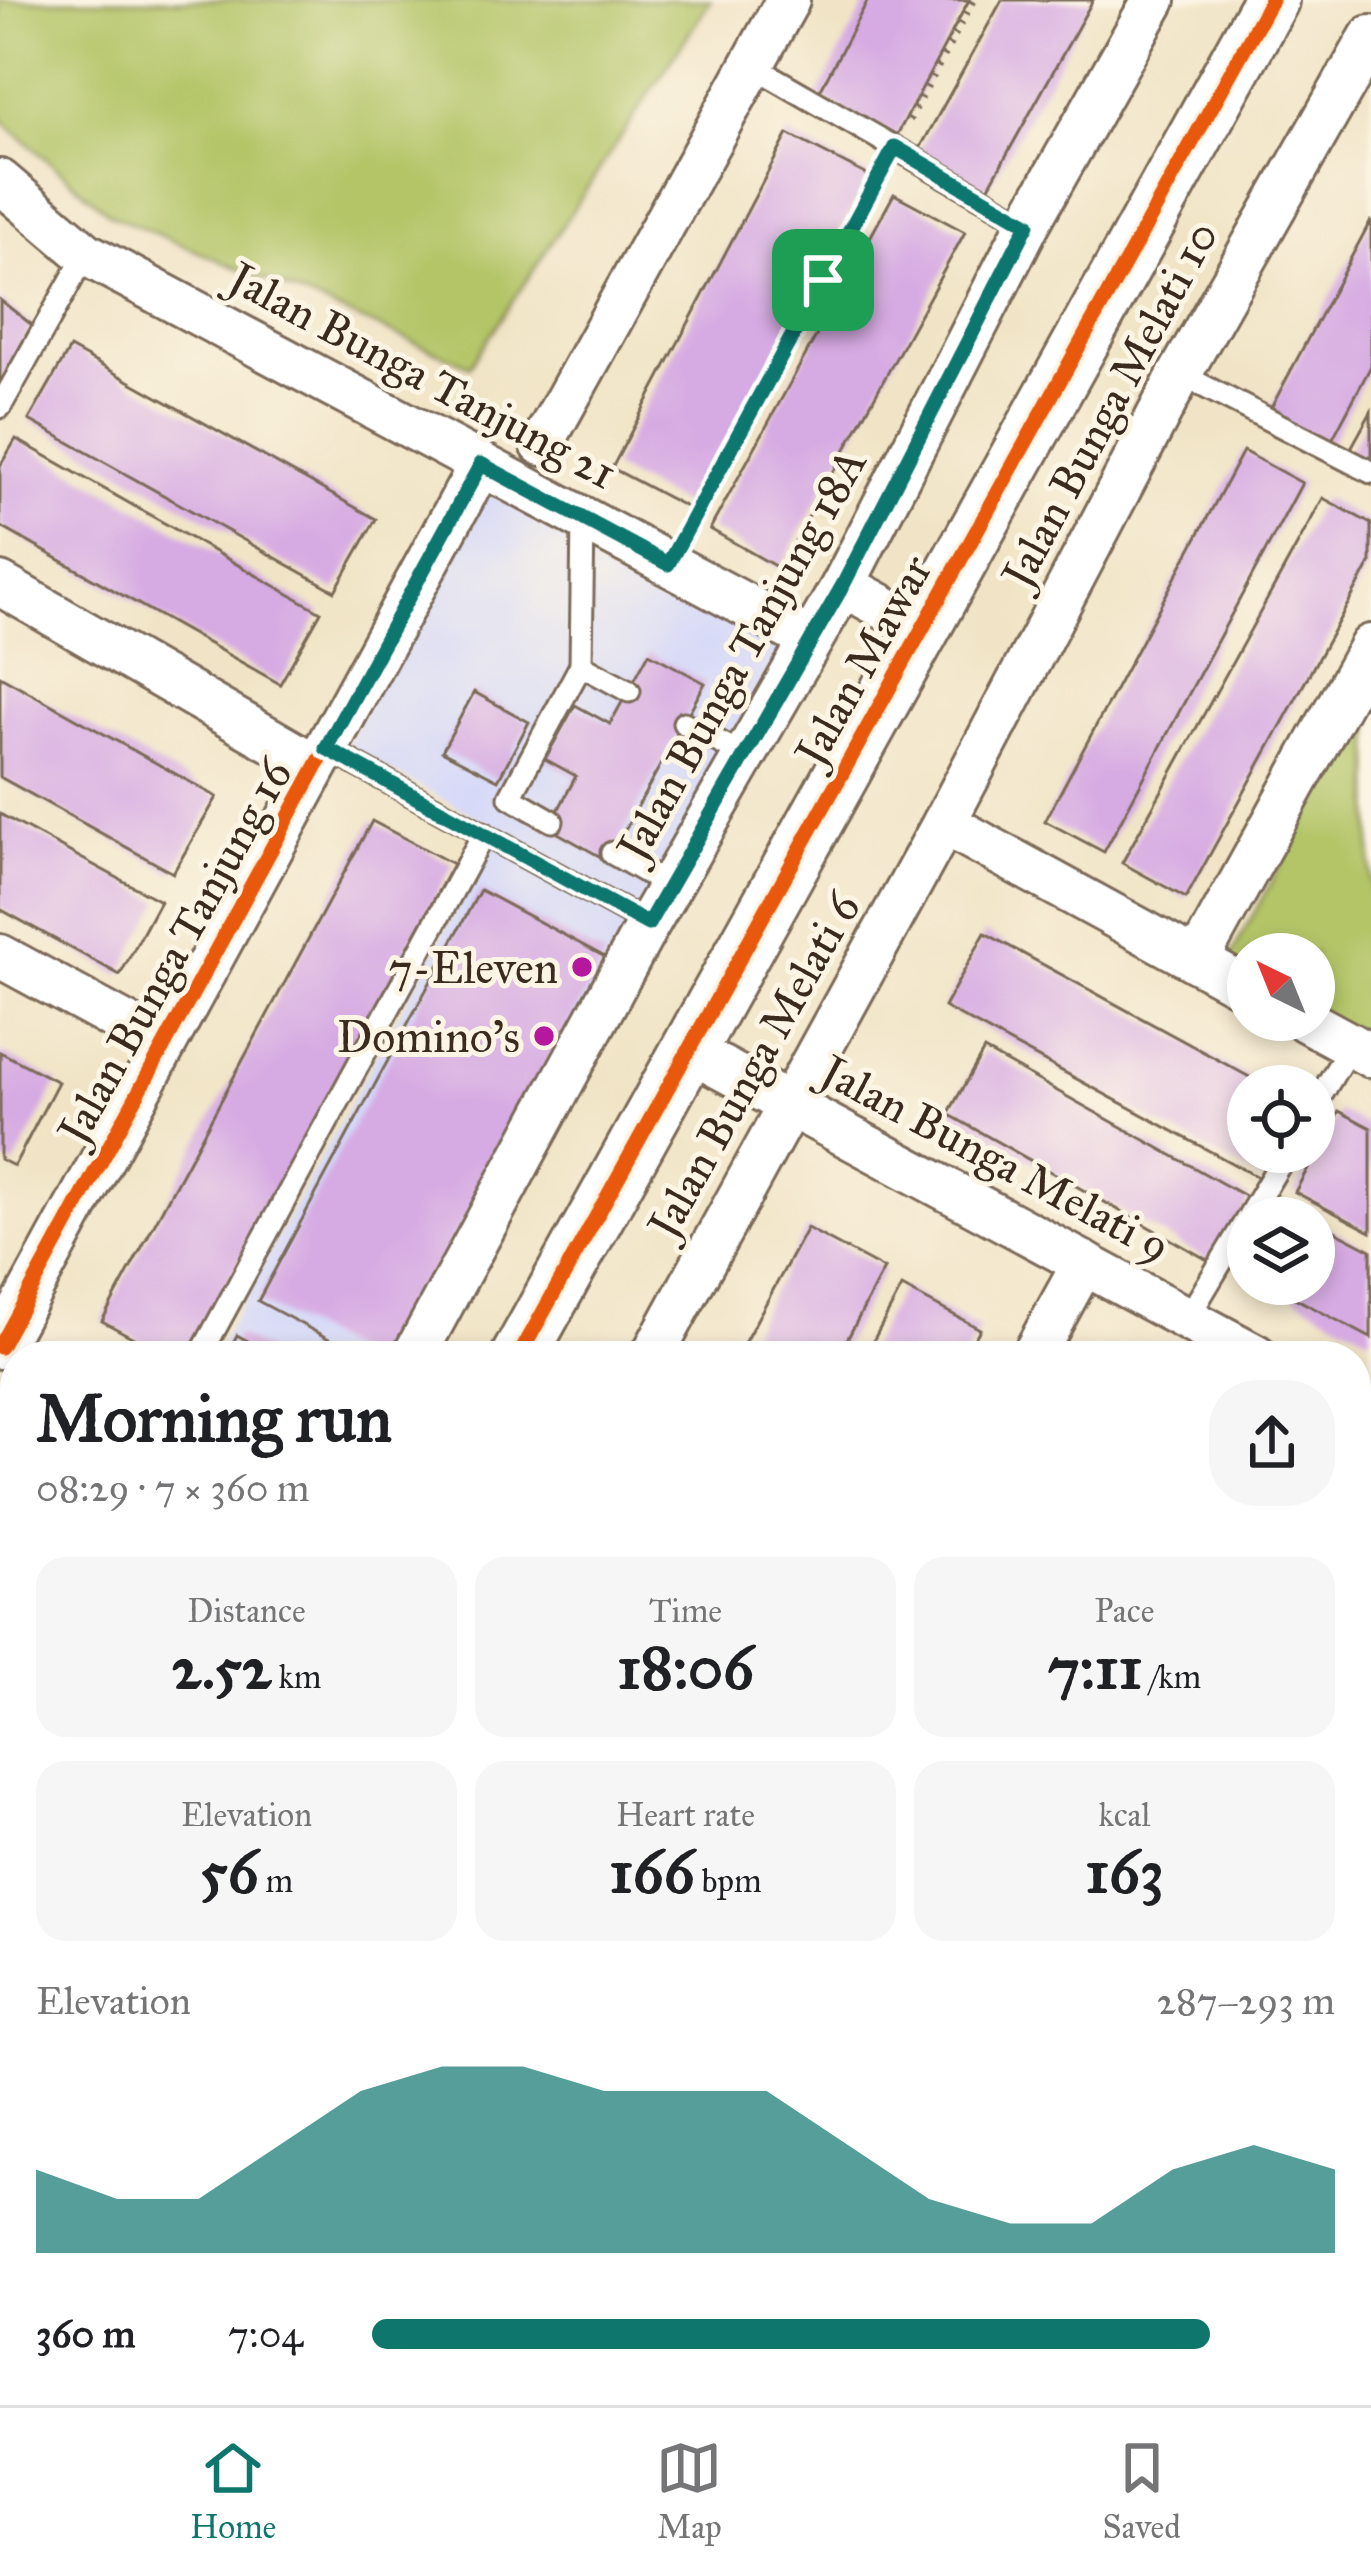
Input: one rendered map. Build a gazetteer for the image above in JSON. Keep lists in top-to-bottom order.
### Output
{
  "streets": {
    "street": [
      "Jalan Bunga Tanjung 21",
      "Jalan Bunga Melati 10",
      "Jalan Bunga Tanjung 18A",
      "Jalan Mawar",
      "Jalan Bunga Tanjung 16",
      "Jalan Bunga Melati 6",
      "Jalan Bunga Melati 9"
    ]
  },
  "crossings": [
    ["Jalan Bunga Tanjung 21", "Jalan Bunga Tanjung 18A"],
    ["Jalan Bunga Tanjung 21", "Jalan Bunga Tanjung 16"],
    ["Jalan Bunga Melati 10", "Jalan Bunga Melati 6"],
    ["Jalan Mawar", "Jalan Bunga Melati 9"],
    ["Jalan Bunga Melati 6", "Jalan Bunga Melati 9"]
  ],
  "places": ["7-Eleven", "Domino's"],
  "north": "top left",
  "page": {
    "heading": ["Morning run", "08:29 · 7 × 360 m"],
    "stats": [
      ["Distance", "2.52 km"],
      ["Time", "18:06"],
      ["Pace", "7:11 /km"],
      ["Elevation", "56 m"],
      ["Heart rate", "166 bpm"],
      ["kcal", "163"]
    ],
    "chart": ["Elevation", "287–293 m"],
    "list": [
      {
        "name": "360 m",
        "note": "7:04"
      }
    ],
    "tabs": ["Home", "Map", "Saved"]
  }
}
